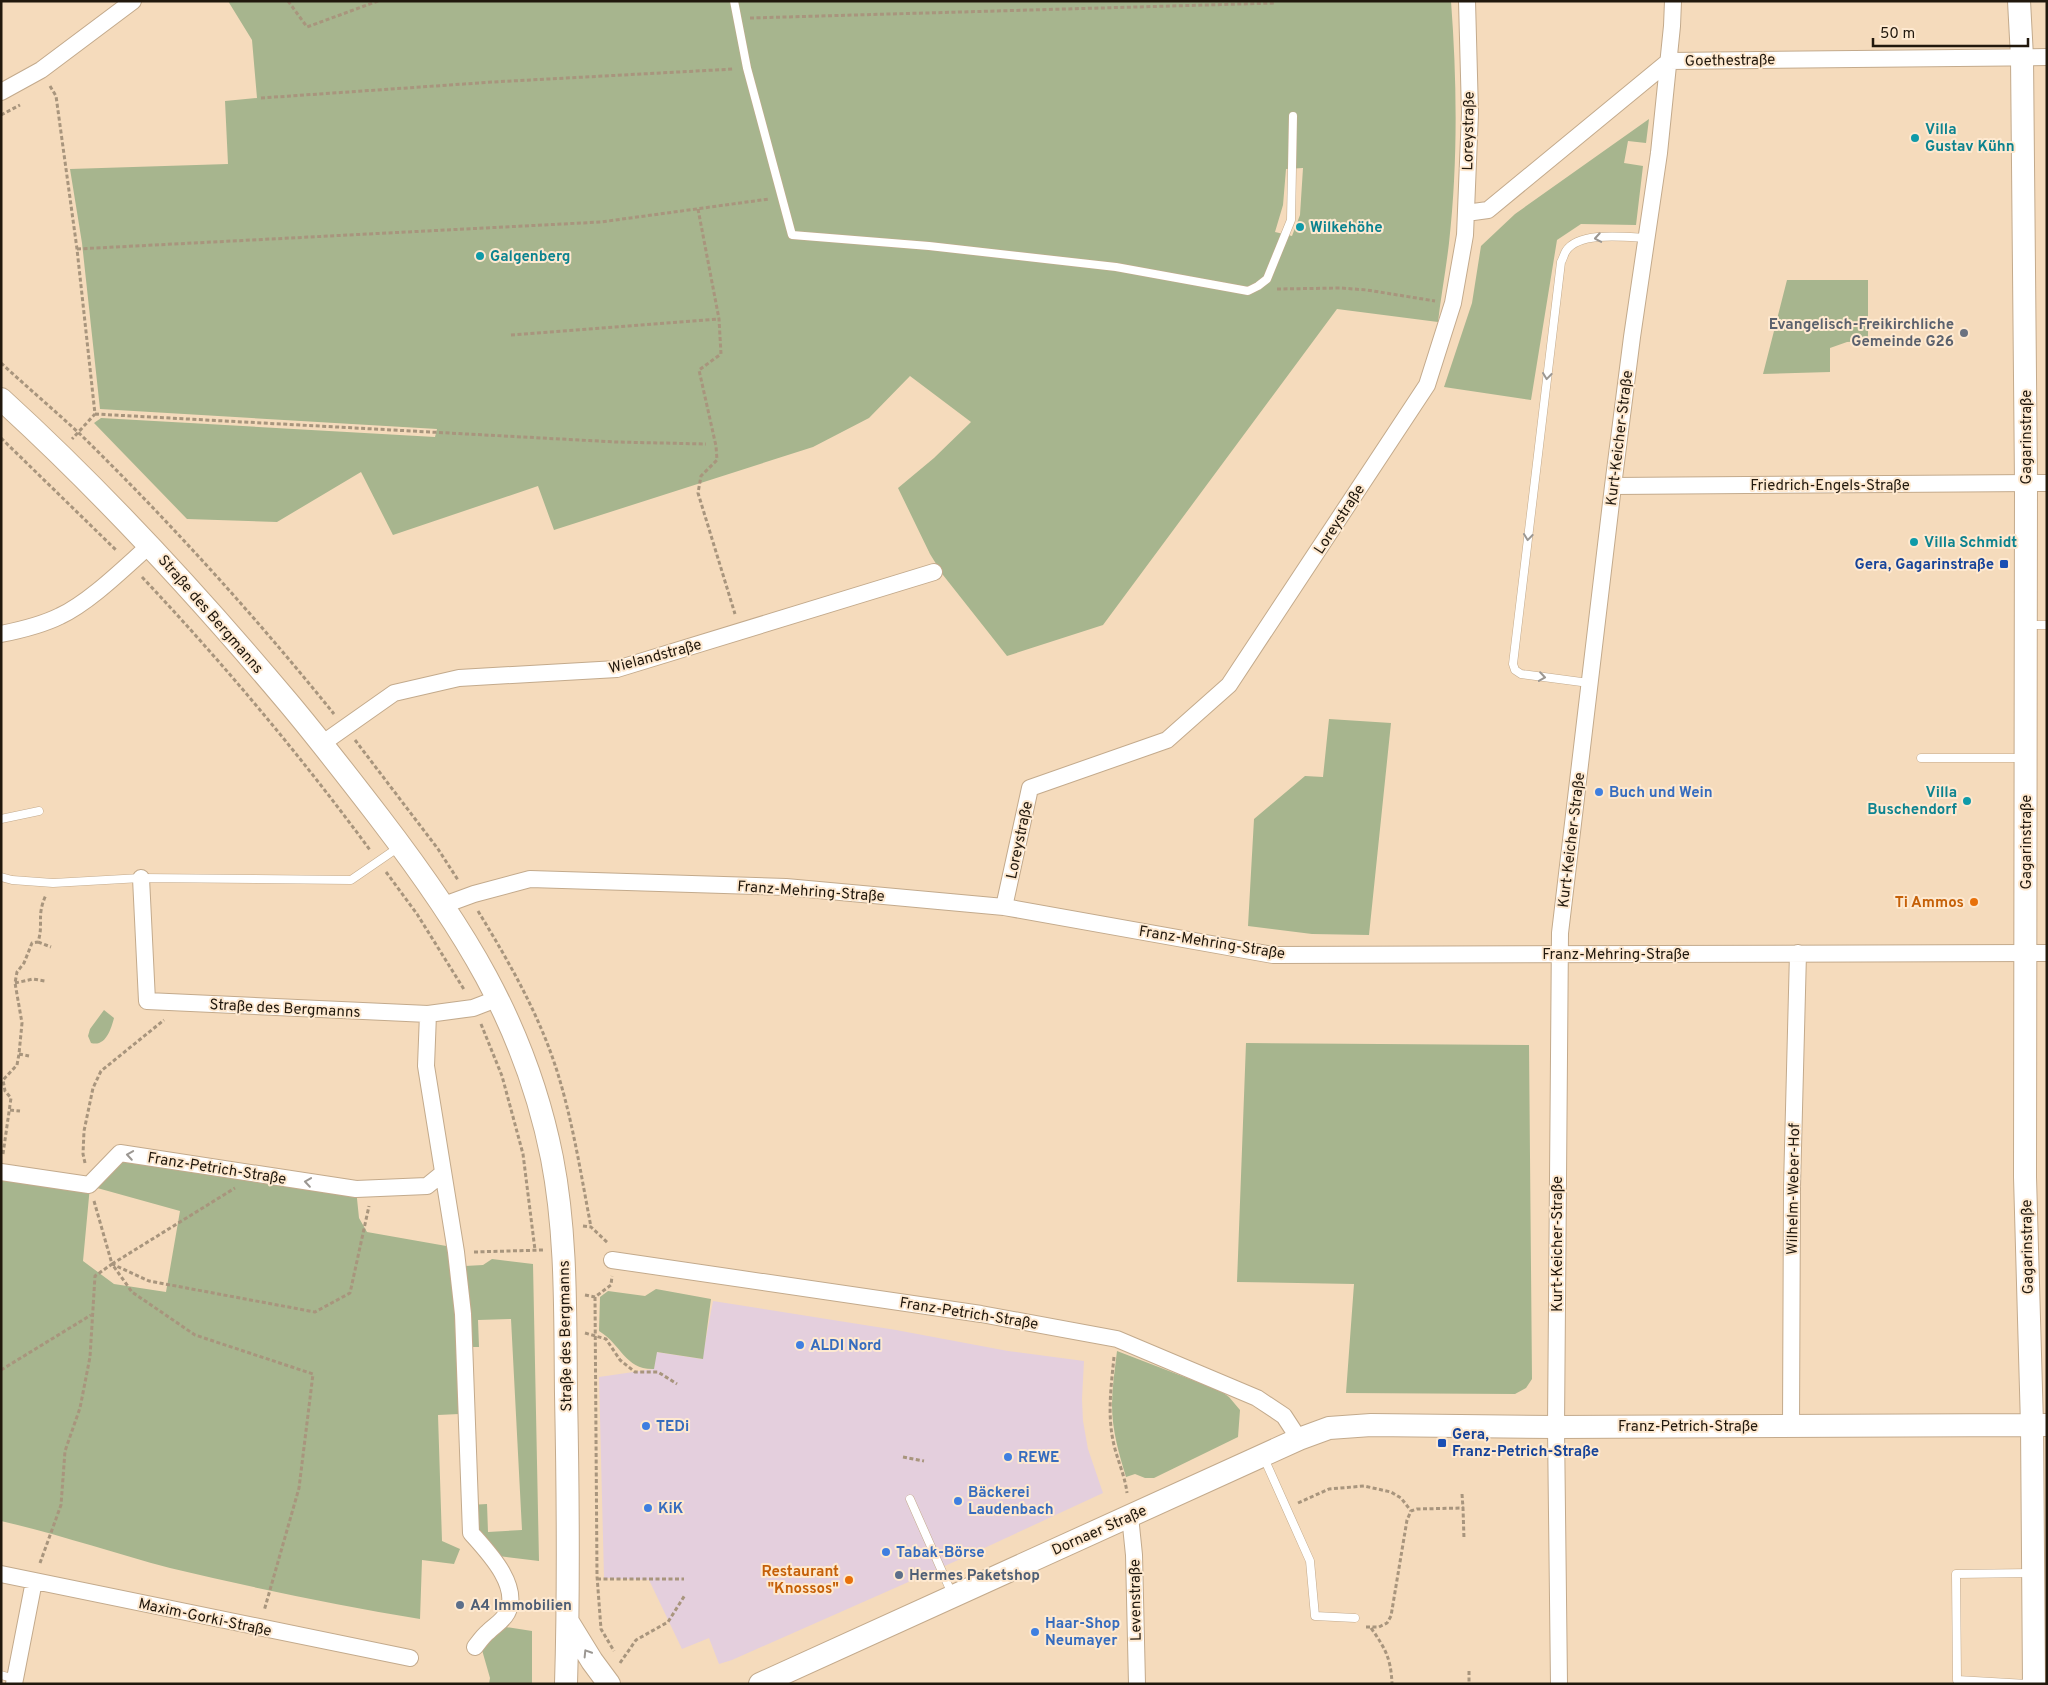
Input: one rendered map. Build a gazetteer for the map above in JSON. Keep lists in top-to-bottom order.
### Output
{
  "streets": {
    "street": [
      "Goethestraße",
      "Loreystraße",
      "Gagarinstraße",
      "Kurt-Keicher-Straße",
      "Friedrich-Engels-Straße",
      "Straße des Bergmanns",
      "Wielandstraße",
      "Franz-Mehring-Straße",
      "Franz-Petrich-Straße",
      "Wilhelm-Weber-Hof",
      "Dornaer Straße",
      "Levenstraße",
      "Maxim-Gorki-Straße"
    ]
  },
  "crossings": [
    ["Goethestraße", "Loreystraße"],
    ["Goethestraße", "Gagarinstraße"],
    ["Goethestraße", "Kurt-Keicher-Straße"],
    ["Loreystraße", "Franz-Mehring-Straße"],
    ["Gagarinstraße", "Friedrich-Engels-Straße"],
    ["Gagarinstraße", "Franz-Mehring-Straße"],
    ["Gagarinstraße", "Franz-Petrich-Straße"],
    ["Kurt-Keicher-Straße", "Friedrich-Engels-Straße"],
    ["Kurt-Keicher-Straße", "Franz-Mehring-Straße"],
    ["Kurt-Keicher-Straße", "Franz-Petrich-Straße"],
    ["Straße des Bergmanns", "Wielandstraße"],
    ["Straße des Bergmanns", "Franz-Mehring-Straße"],
    ["Franz-Mehring-Straße", "Wilhelm-Weber-Hof"],
    ["Franz-Petrich-Straße", "Wilhelm-Weber-Hof"],
    ["Franz-Petrich-Straße", "Dornaer Straße"],
    ["Dornaer Straße", "Levenstraße"]
  ],
  "places": {
    "other": [
      "Villa Gustav Kühn",
      "Wilkehöhe",
      "Galgenberg",
      "Evangelisch-Freikirchliche Gemeinde G26",
      "Villa Schmidt",
      "Buch und Wein",
      "Villa Buschendorf",
      "Ti Ammos",
      "ALDI Nord",
      "TEDi",
      "REWE",
      "Bäckerei Laudenbach",
      "KiK",
      "Tabak-Börse",
      "Hermes Paketshop",
      "Restaurant \"Knossos\"",
      "A4 Immobilien",
      "Haar-Shop Neumayer"
    ],
    "transit": ["Gera, Gagarinstraße", "Gera, Franz-Petrich-Straße"]
  },
  "scale_bar": "50 m"
}
